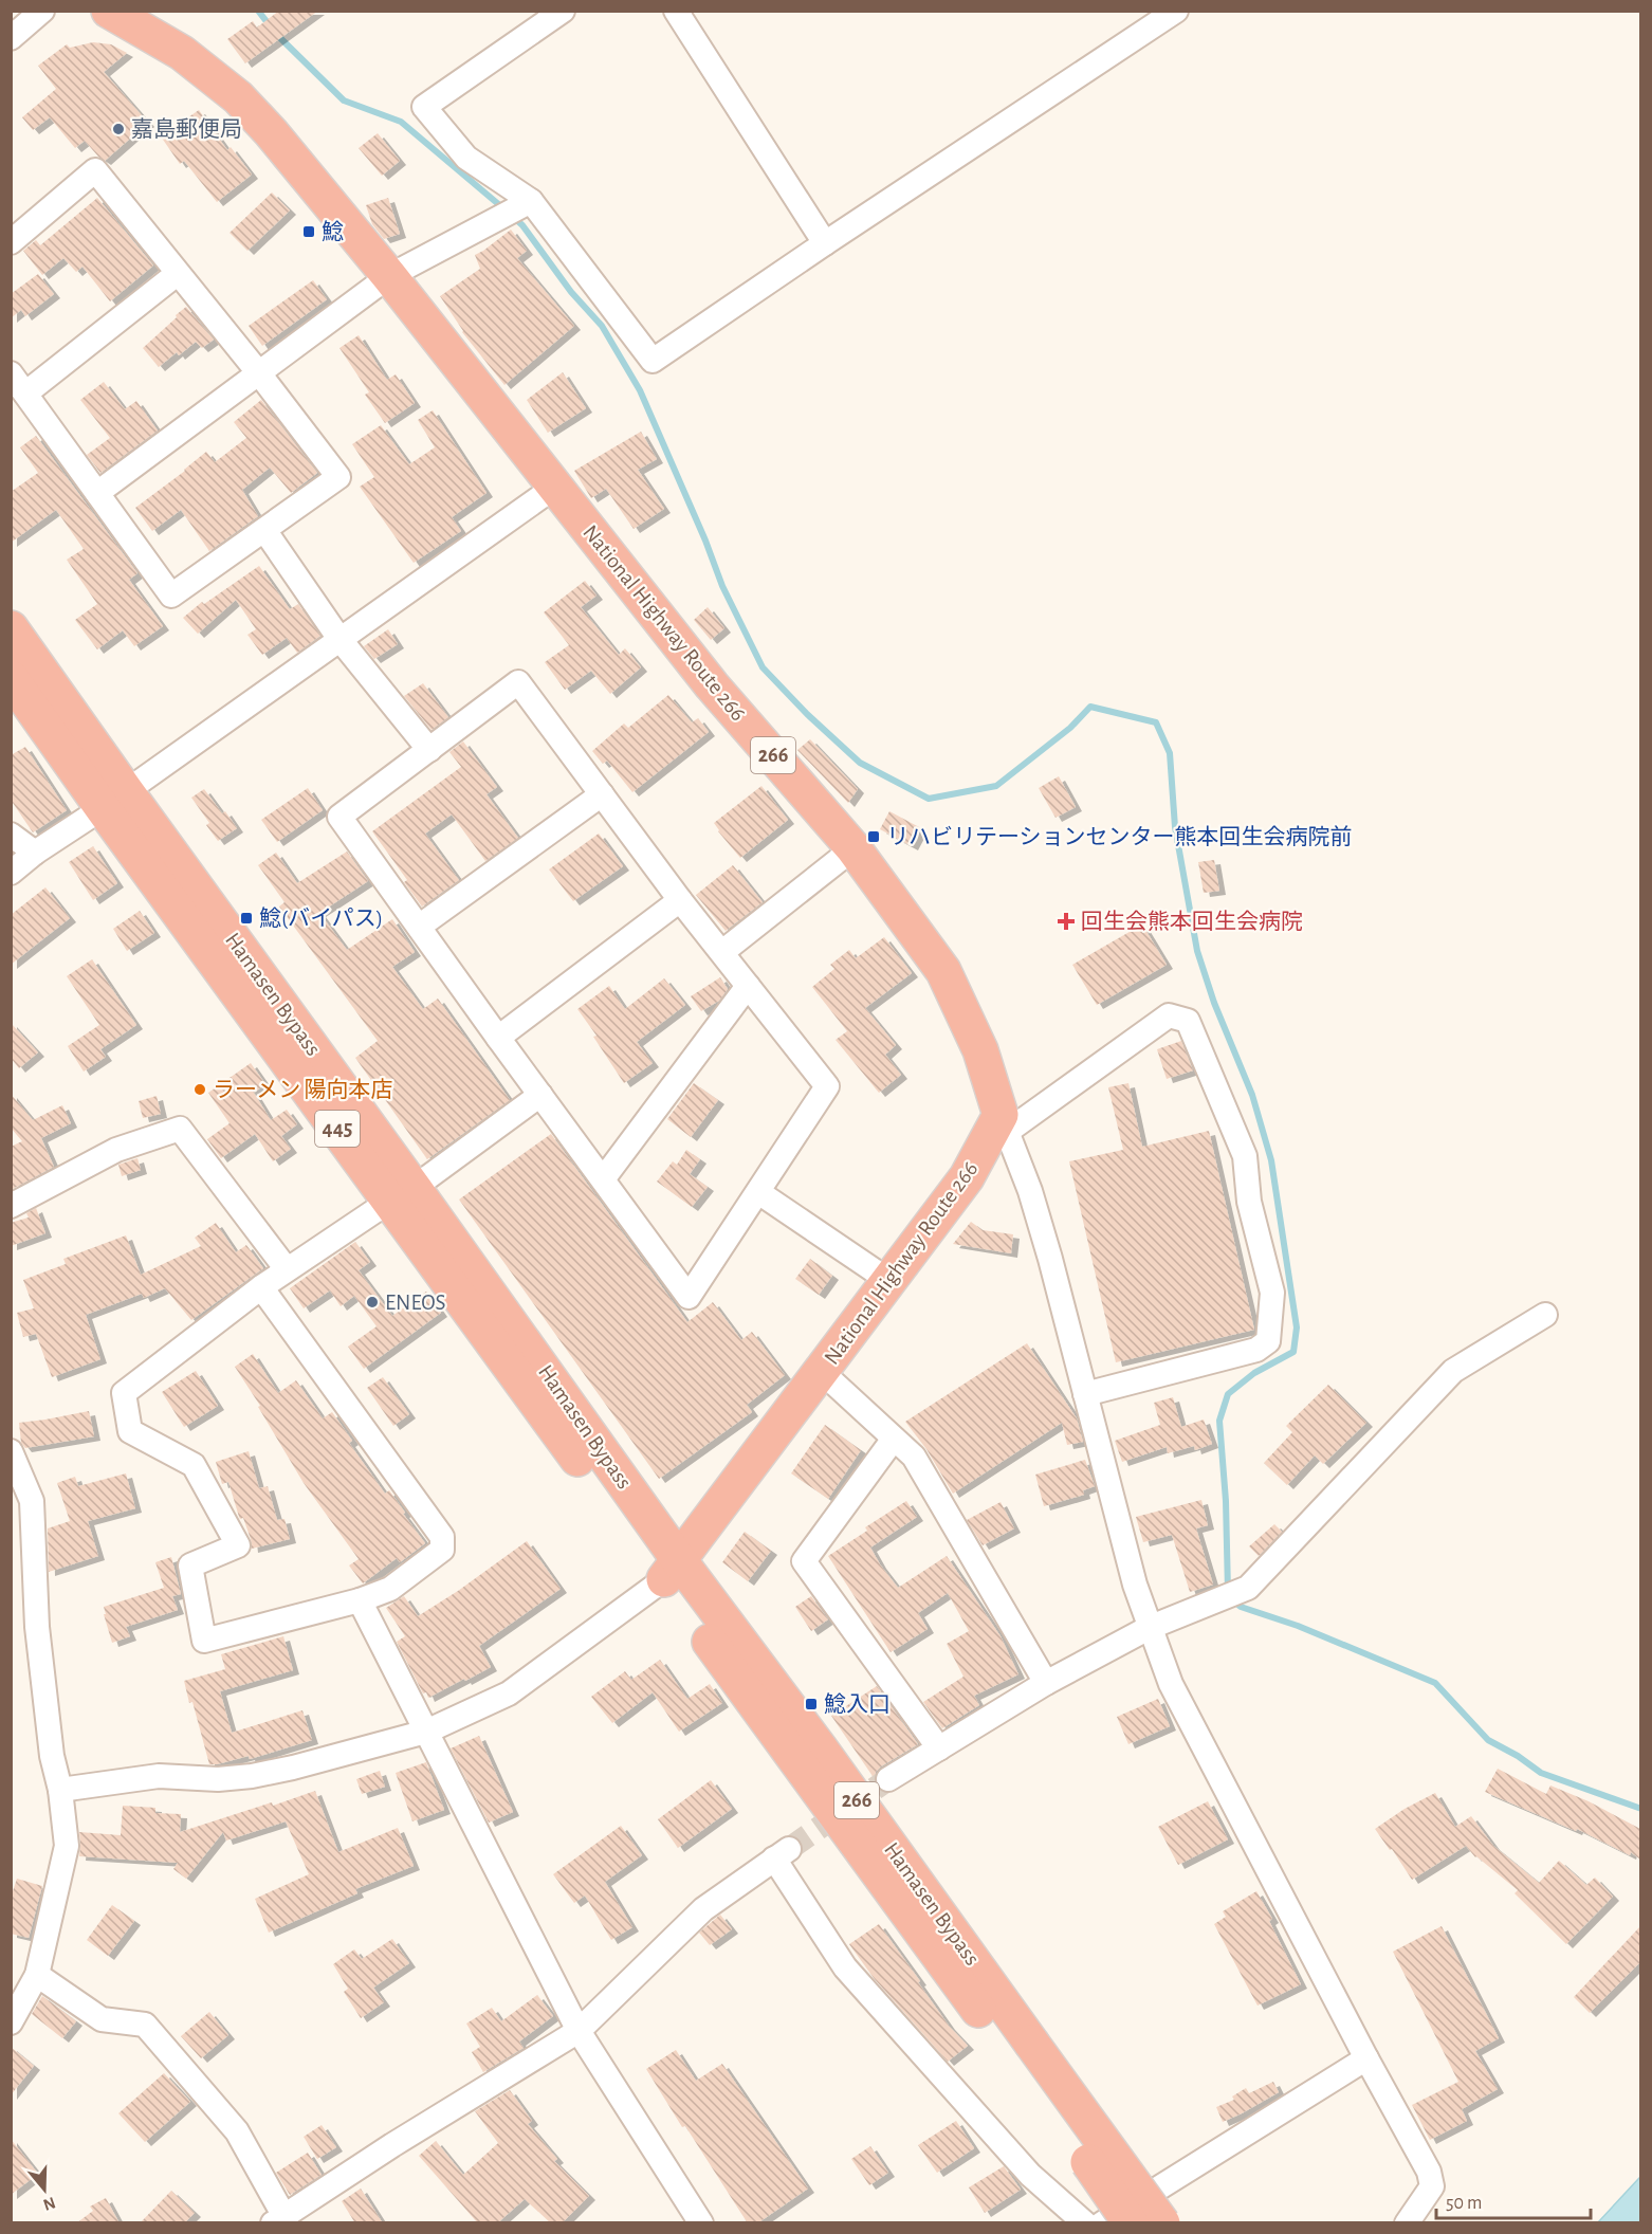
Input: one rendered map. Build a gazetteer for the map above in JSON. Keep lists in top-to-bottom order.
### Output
{
  "streets": {
    "highway": [
      "National Highway Route 266",
      "266",
      "Hamasen Bypass",
      "445"
    ]
  },
  "crossings": [
    ["National Highway Route 266", "Hamasen Bypass"]
  ],
  "places": {
    "other": ["嘉島郵便局", "ラーメン 陽向本店", "ENEOS"],
    "transit": [
      "鯰",
      "リハビリテーションセンター熊本回生会病院前",
      "鯰(バイパス)",
      "鯰入口"
    ],
    "health": ["回生会熊本回生会病院"]
  },
  "scale_bar": "50 m",
  "north": "bottom"
}
